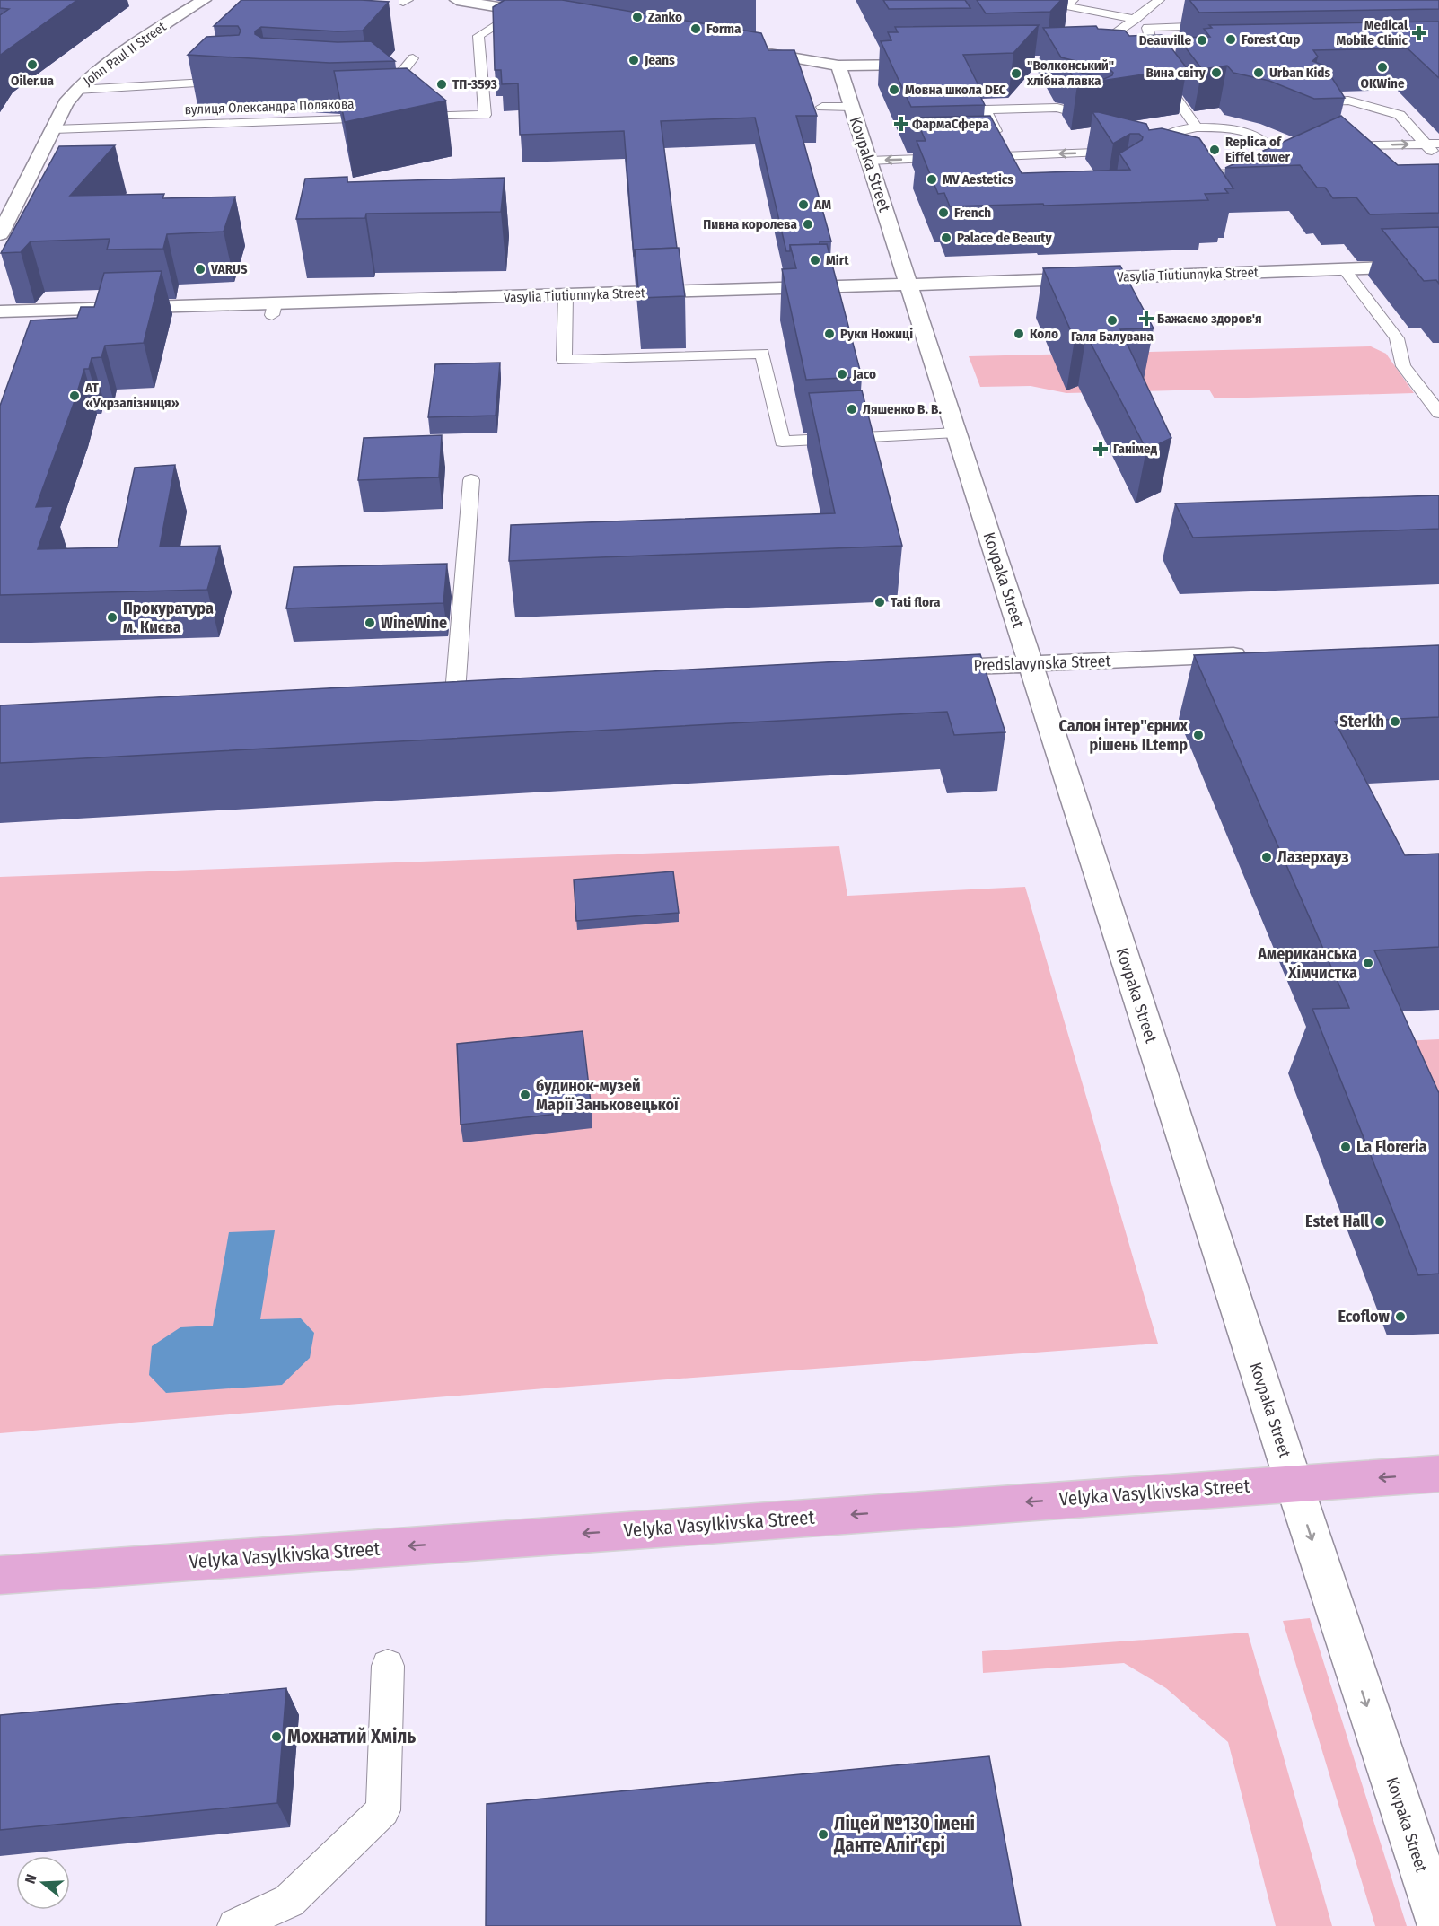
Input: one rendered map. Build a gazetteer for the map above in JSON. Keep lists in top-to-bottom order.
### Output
{
  "streets": {
    "main road": ["Velyka Vasylkivska Street"],
    "street": [
      "John Paul II Street",
      "Kovpaka Street",
      "Vasylia Tiutiunnyka Street",
      "Predslavynska Street"
    ],
    "lane": ["вулиця Олександра Полякова"]
  },
  "crossings": [
    ["John Paul II Street", "вулиця Олександра Полякова"],
    ["Kovpaka Street", "Vasylia Tiutiunnyka Street"],
    ["Kovpaka Street", "Predslavynska Street"],
    ["Kovpaka Street", "Velyka Vasylkivska Street"]
  ],
  "one_way": ["Velyka Vasylkivska Street"],
  "places": {
    "other": [
      "Zanko",
      "Forma",
      "Forest Cup",
      "Deauville",
      "Jeans",
      "Oiler.ua",
      "OKWine",
      "Вина світу",
      "Urban Kids",
      "\"Волконський\" хлібна лавка",
      "ТП-3593",
      "Мовна школа DEC",
      "Replica of Eiffel tower",
      "MV Aestetics",
      "AM",
      "French",
      "Пивна королева",
      "Palace de Beauty",
      "Mirt",
      "VARUS",
      "Галя Балувана",
      "Руки Ножиці",
      "Коло",
      "Jaco",
      "АТ «Укрзалізниця»",
      "Ляшенко В. В.",
      "Tati flora",
      "Прокуратура м. Києва",
      "WineWine",
      "Sterkh",
      "Салон інтер\"єрних рішень ILtemp",
      "Лазерхауз",
      "Американська Хiмчистка",
      "будинок-музей Марії Заньковецької",
      "La Floreria",
      "Estet Hall",
      "Ecoflow",
      "Мохнатий Хміль",
      "Ліцей №130 імені Данте Аліґ'єрі"
    ],
    "health": [
      "Medical Mobile Clinic",
      "ФармаСфера",
      "Бажаємо здоров'я",
      "Ганімед"
    ]
  },
  "north": "left"
}
